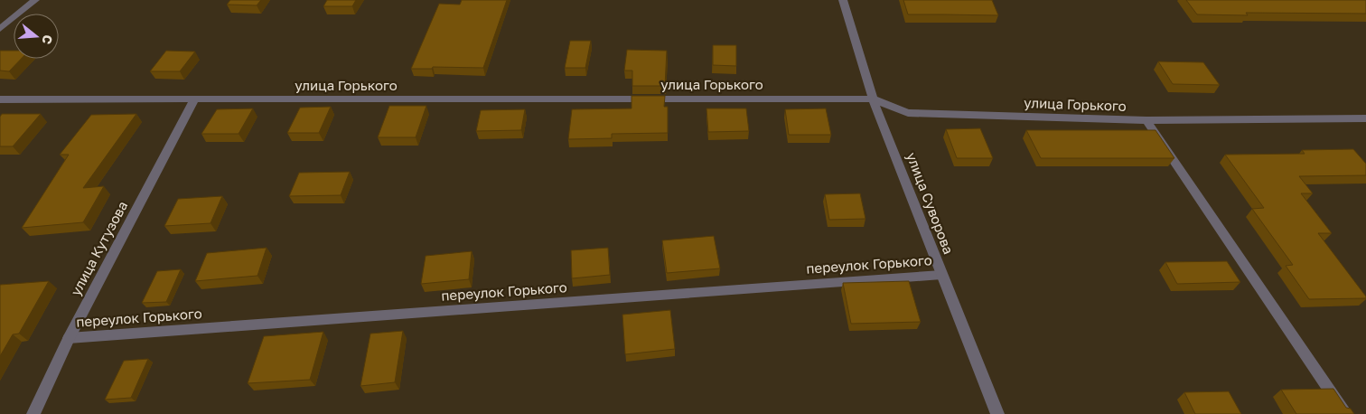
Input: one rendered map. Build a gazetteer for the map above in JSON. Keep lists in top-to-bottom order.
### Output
{
  "streets": {
    "street": [
      "улица Горького",
      "улица Суворова",
      "улица Кутузова",
      "переулок Горького"
    ]
  },
  "crossings": [
    ["улица Горького", "улица Суворова"],
    ["улица Горького", "улица Кутузова"],
    ["улица Суворова", "переулок Горького"],
    ["улица Кутузова", "переулок Горького"]
  ],
  "north": "right"
}
